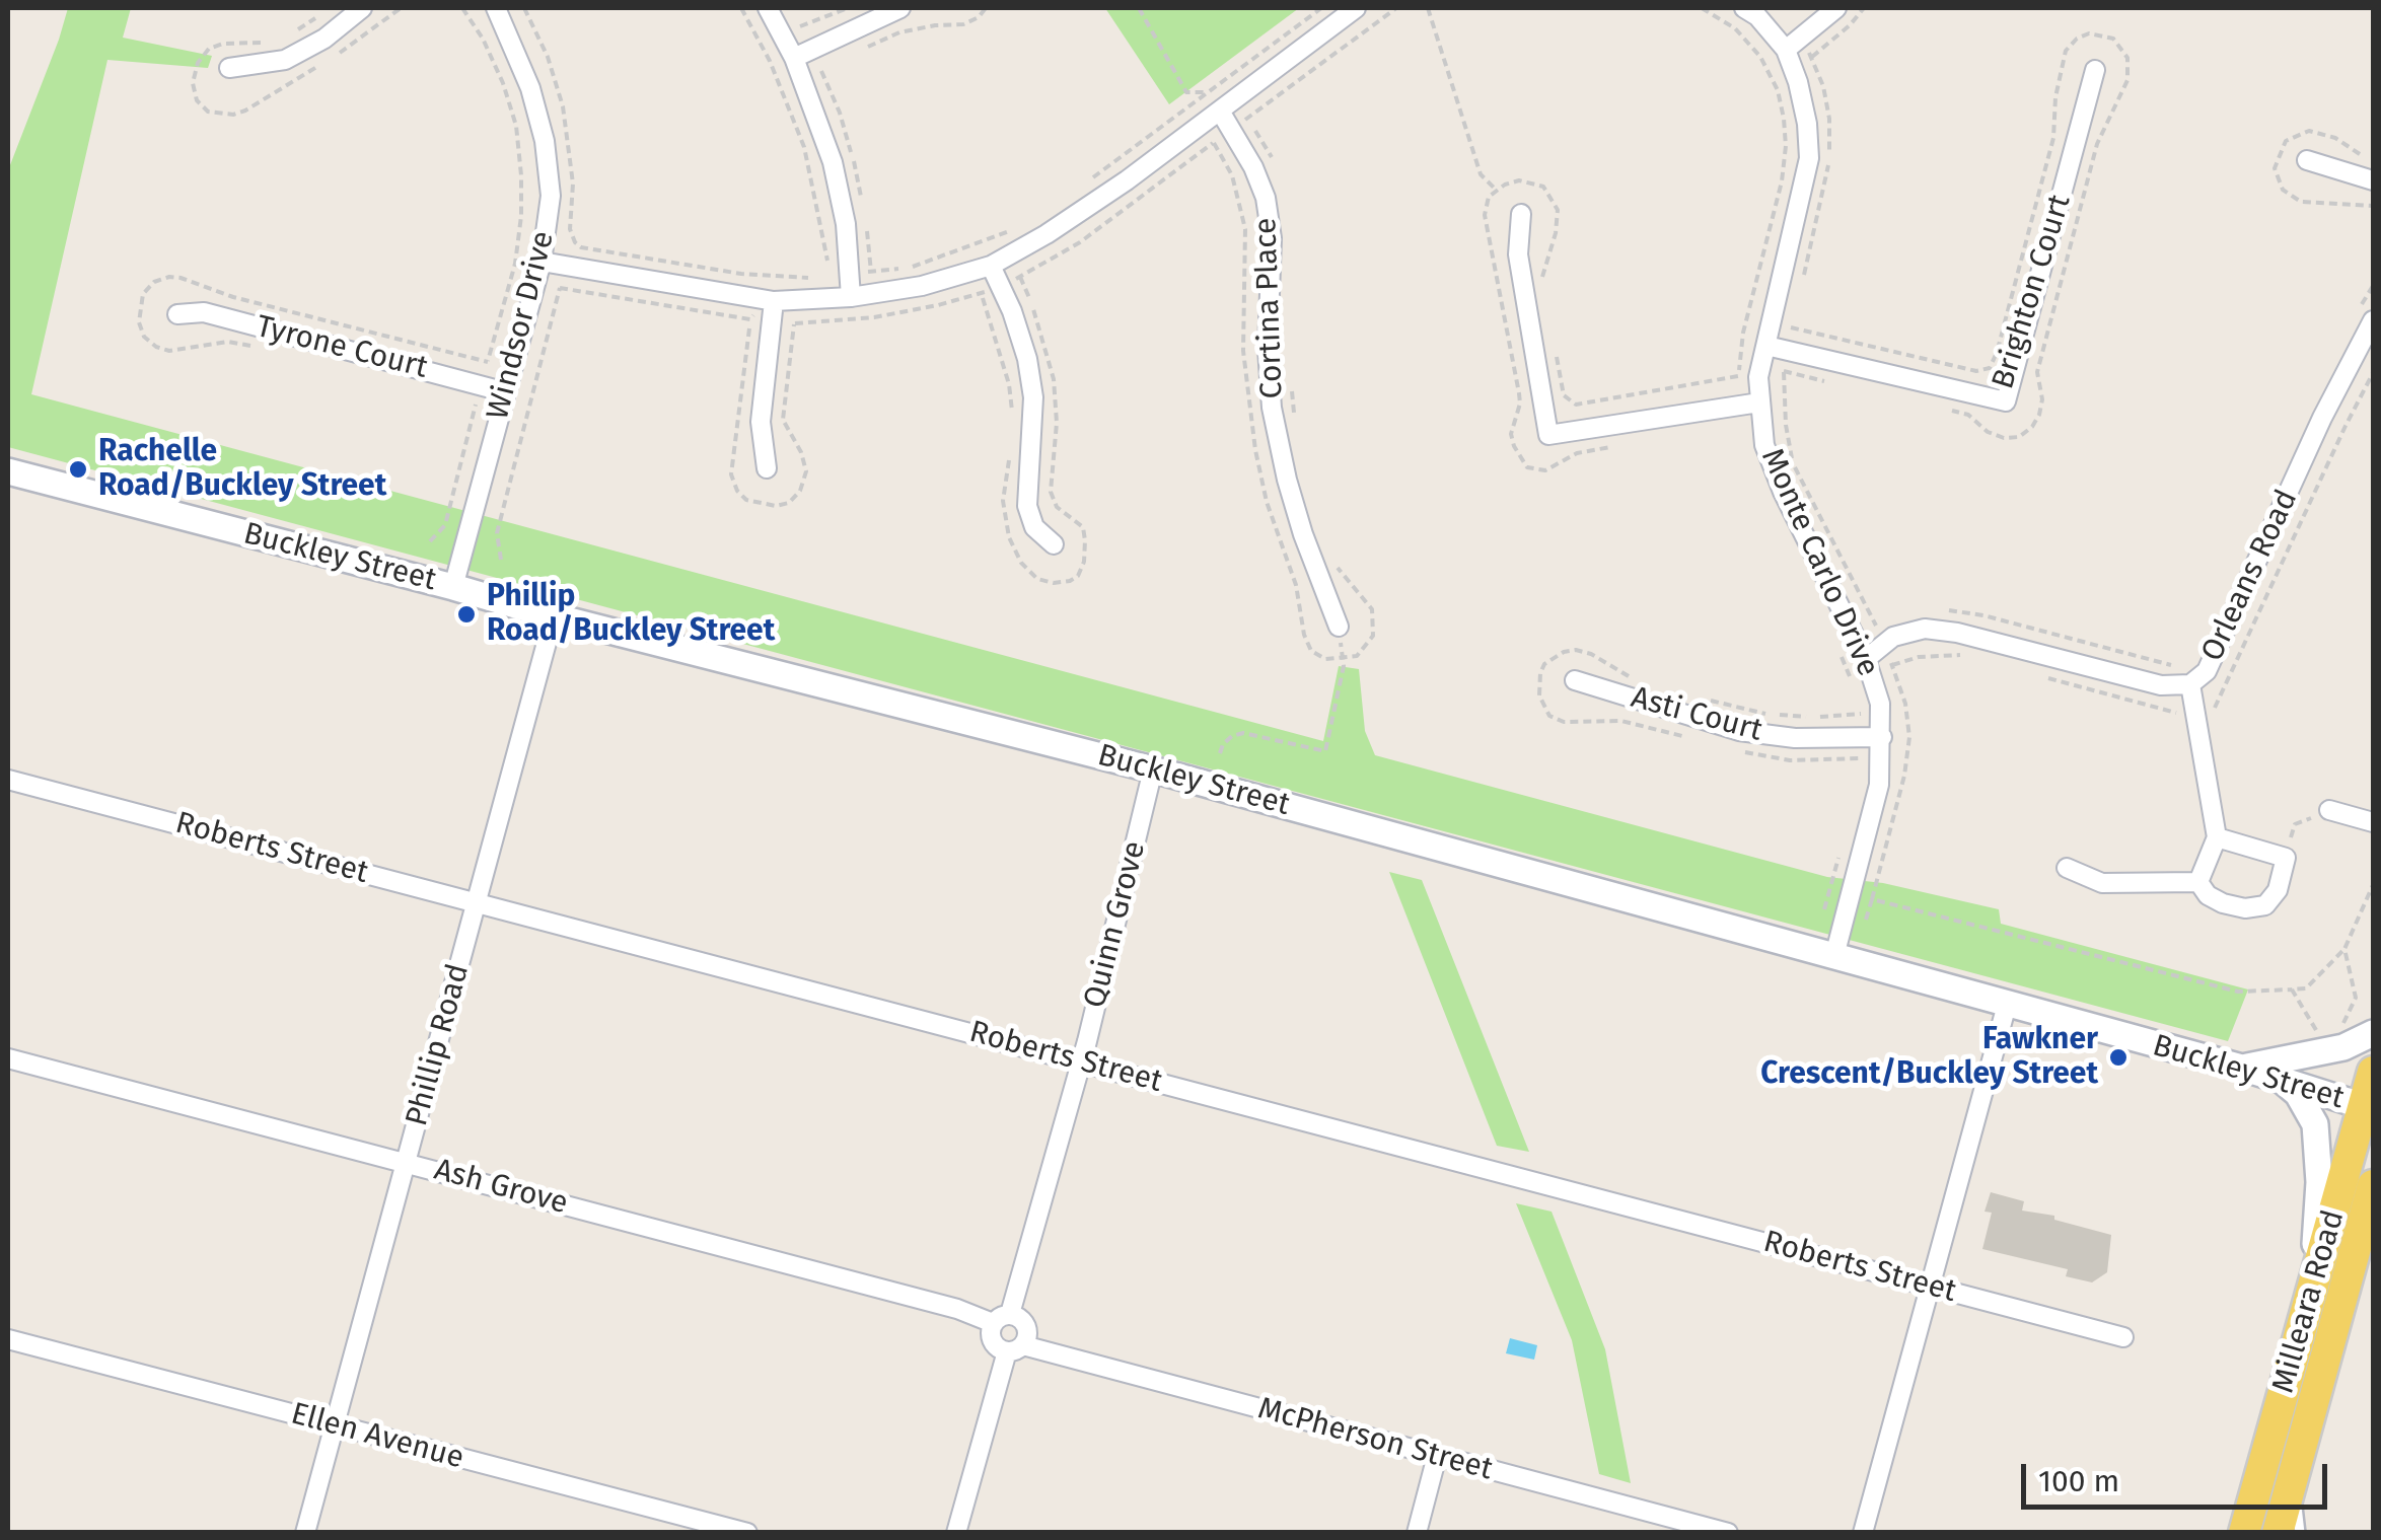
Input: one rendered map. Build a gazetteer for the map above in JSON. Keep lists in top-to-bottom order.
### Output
{
  "streets": {
    "main road": ["Buckley Street", "Milleara Road"],
    "street": [
      "Brighton Court",
      "Cortina Place",
      "Windsor Drive",
      "Tyrone Court",
      "Monte Carlo Drive",
      "Orleans Road",
      "Asti Court",
      "Roberts Street",
      "Quinn Grove",
      "Phillip Road",
      "Ash Grove",
      "Ellen Avenue",
      "McPherson Street"
    ]
  },
  "crossings": [
    ["Brighton Court", "Monte Carlo Drive"],
    ["Windsor Drive", "Tyrone Court"],
    ["Windsor Drive", "Buckley Street"],
    ["Buckley Street", "Monte Carlo Drive"],
    ["Buckley Street", "Quinn Grove"],
    ["Buckley Street", "Phillip Road"],
    ["Buckley Street", "Milleara Road"],
    ["Monte Carlo Drive", "Orleans Road"],
    ["Monte Carlo Drive", "Asti Court"],
    ["Roberts Street", "Quinn Grove"],
    ["Roberts Street", "Phillip Road"],
    ["Quinn Grove", "Ash Grove"],
    ["Phillip Road", "Ash Grove"],
    ["Phillip Road", "Ellen Avenue"]
  ],
  "places": ["Rachelle Road/Buckley Street", "Phillip Road/Buckley Street", "Fawkner Crescent/Buckley Street"],
  "scale_bar": "100 m"
}
